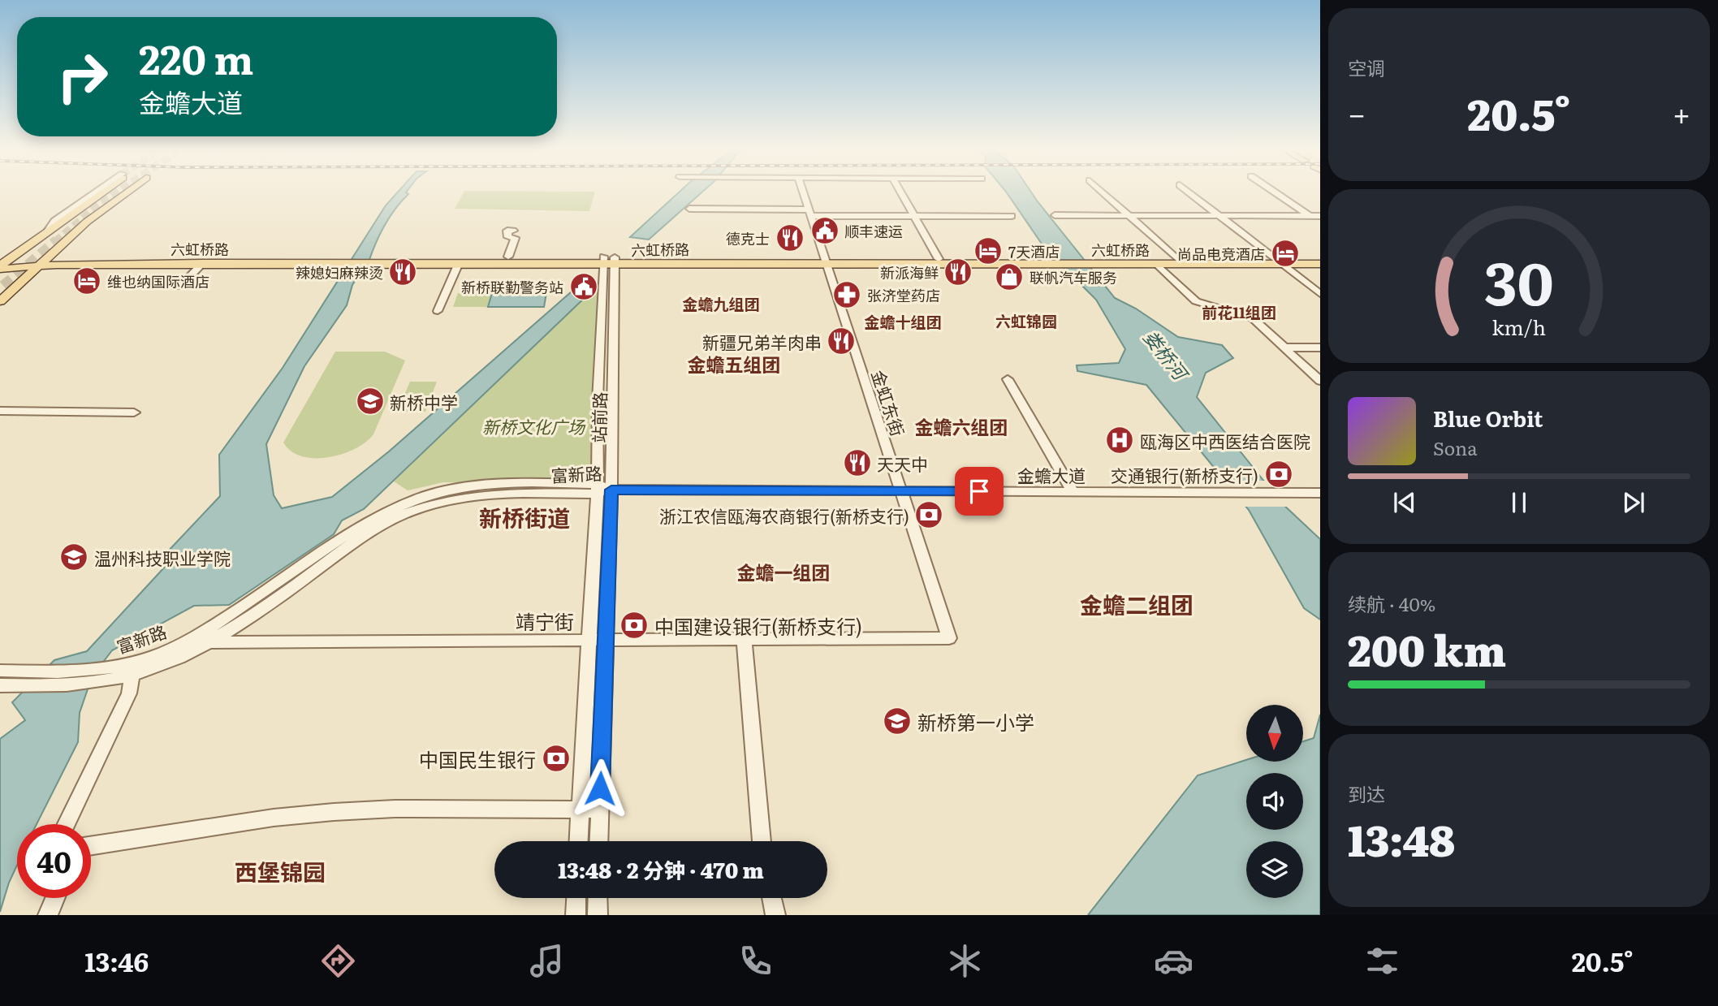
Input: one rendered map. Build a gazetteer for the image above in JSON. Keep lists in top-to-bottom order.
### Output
{
  "streets": {
    "main road": ["六虹桥路"],
    "street": [
      "金虹东街",
      "站前路",
      "富新路",
      "金蟾大道",
      "靖宁街"
    ]
  },
  "crossings": [
    ["六虹桥路", "金虹东街"],
    ["六虹桥路", "站前路"],
    ["金虹东街", "金蟾大道"],
    ["金虹东街", "靖宁街"],
    ["站前路", "富新路"],
    ["站前路", "金蟾大道"],
    ["站前路", "靖宁街"],
    ["富新路", "金蟾大道"],
    ["富新路", "靖宁街"]
  ],
  "districts": [
    "金蟾九组团",
    "前花11组团",
    "六虹锦园",
    "金蟾十组团",
    "金蟾五组团",
    "金蟾六组团",
    "新桥街道",
    "金蟾一组团",
    "金蟾二组团",
    "西堡锦园"
  ],
  "water": ["娄桥河"],
  "parks": ["新桥文化广场"],
  "places": {
    "public building": ["顺丰速运", "新桥联勤警务站"],
    "restaurant": [
      "德克士",
      "辣媳妇麻辣烫",
      "新派海鲜",
      "新疆兄弟羊肉串",
      "天天中"
    ],
    "hotel": ["7天酒店", "尚品电竞酒店", "维也纳国际酒店"],
    "shop": ["联帆汽车服务"],
    "pharmacy": ["张济堂药店"],
    "school or university": ["新桥中学", "温州科技职业学院", "新桥第一小学"],
    "hospital": ["瓯海区中西医结合医院"],
    "bank": [
      "交通银行(新桥支行)",
      "浙江农信瓯海农商银行(新桥支行)",
      "中国建设银行(新桥支行)",
      "中国民生银行"
    ]
  },
  "north": "bottom",
  "page": {
    "tile": [
      "空调",
      ["续航 · 40%", "200 km"],
      ["到达", "13:48"]
    ],
    "turn": ["220 m", "金蟾大道"],
    "heat": ["−", "20.5°", "+"],
    "song": ["Blue Orbit", "Sona"],
    "limit": "40",
    "trip": "13:48 · 2 分钟 · 470 m",
    "tabs": ["13:46", "20.5°"],
    "gauge": ["30", "km/h"]
  }
}
